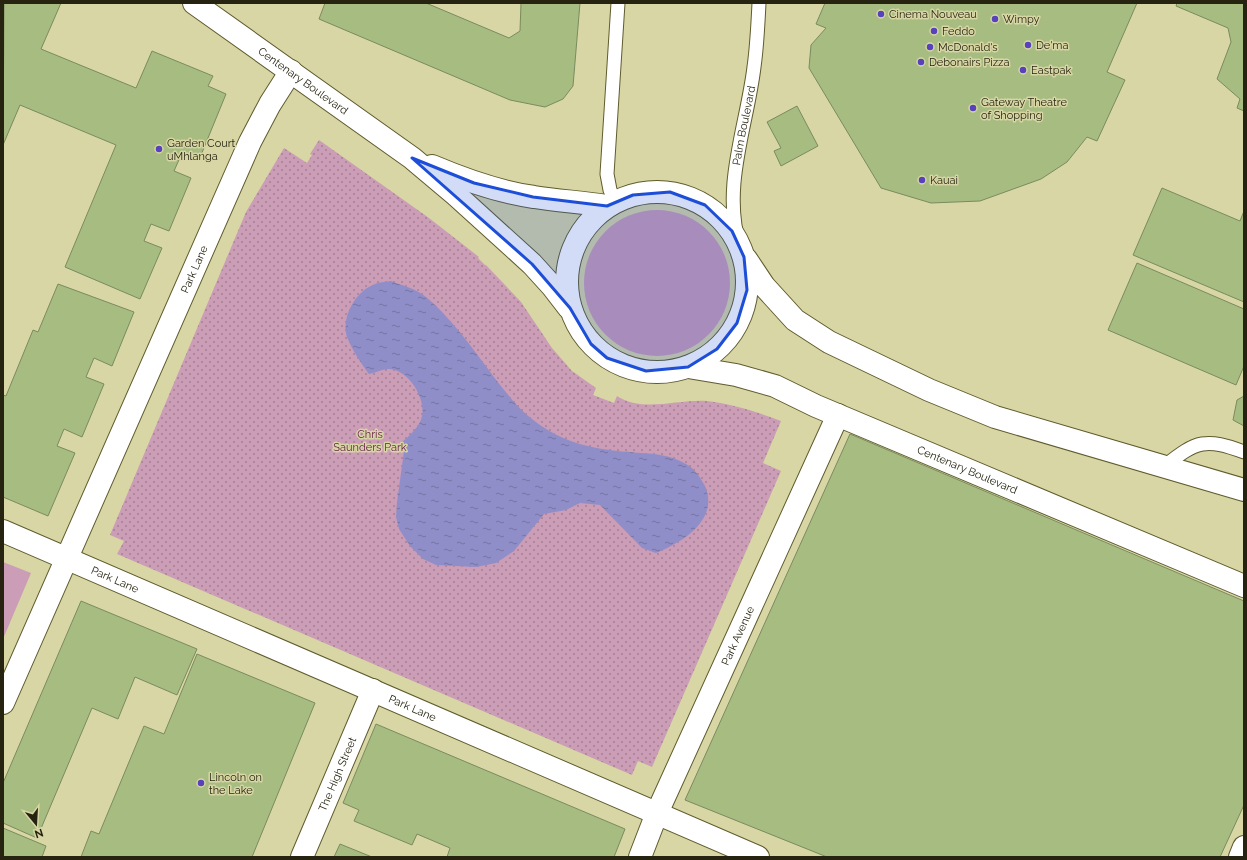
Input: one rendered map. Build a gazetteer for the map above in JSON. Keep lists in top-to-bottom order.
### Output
{
  "streets": {
    "street": [
      "Centenary Boulevard",
      "Park Lane",
      "Park Avenue",
      "The High Street"
    ],
    "lane": ["Palm Boulevard"]
  },
  "crossings": [
    ["Centenary Boulevard", "Park Lane"],
    ["Centenary Boulevard", "Park Avenue"],
    ["Park Lane", "Park Avenue"],
    ["Park Lane", "The High Street"]
  ],
  "parks": ["Chris Saunders Park"],
  "places": [
    "Cinema Nouveau",
    "Wimpy",
    "Feddo",
    "De'ma",
    "McDonald's",
    "Debonairs Pizza",
    "Eastpak",
    "Gateway Theatre of Shopping",
    "Garden Court uMhlanga",
    "Kauai",
    "Lincoln on the Lake"
  ],
  "north": "bottom"
}
